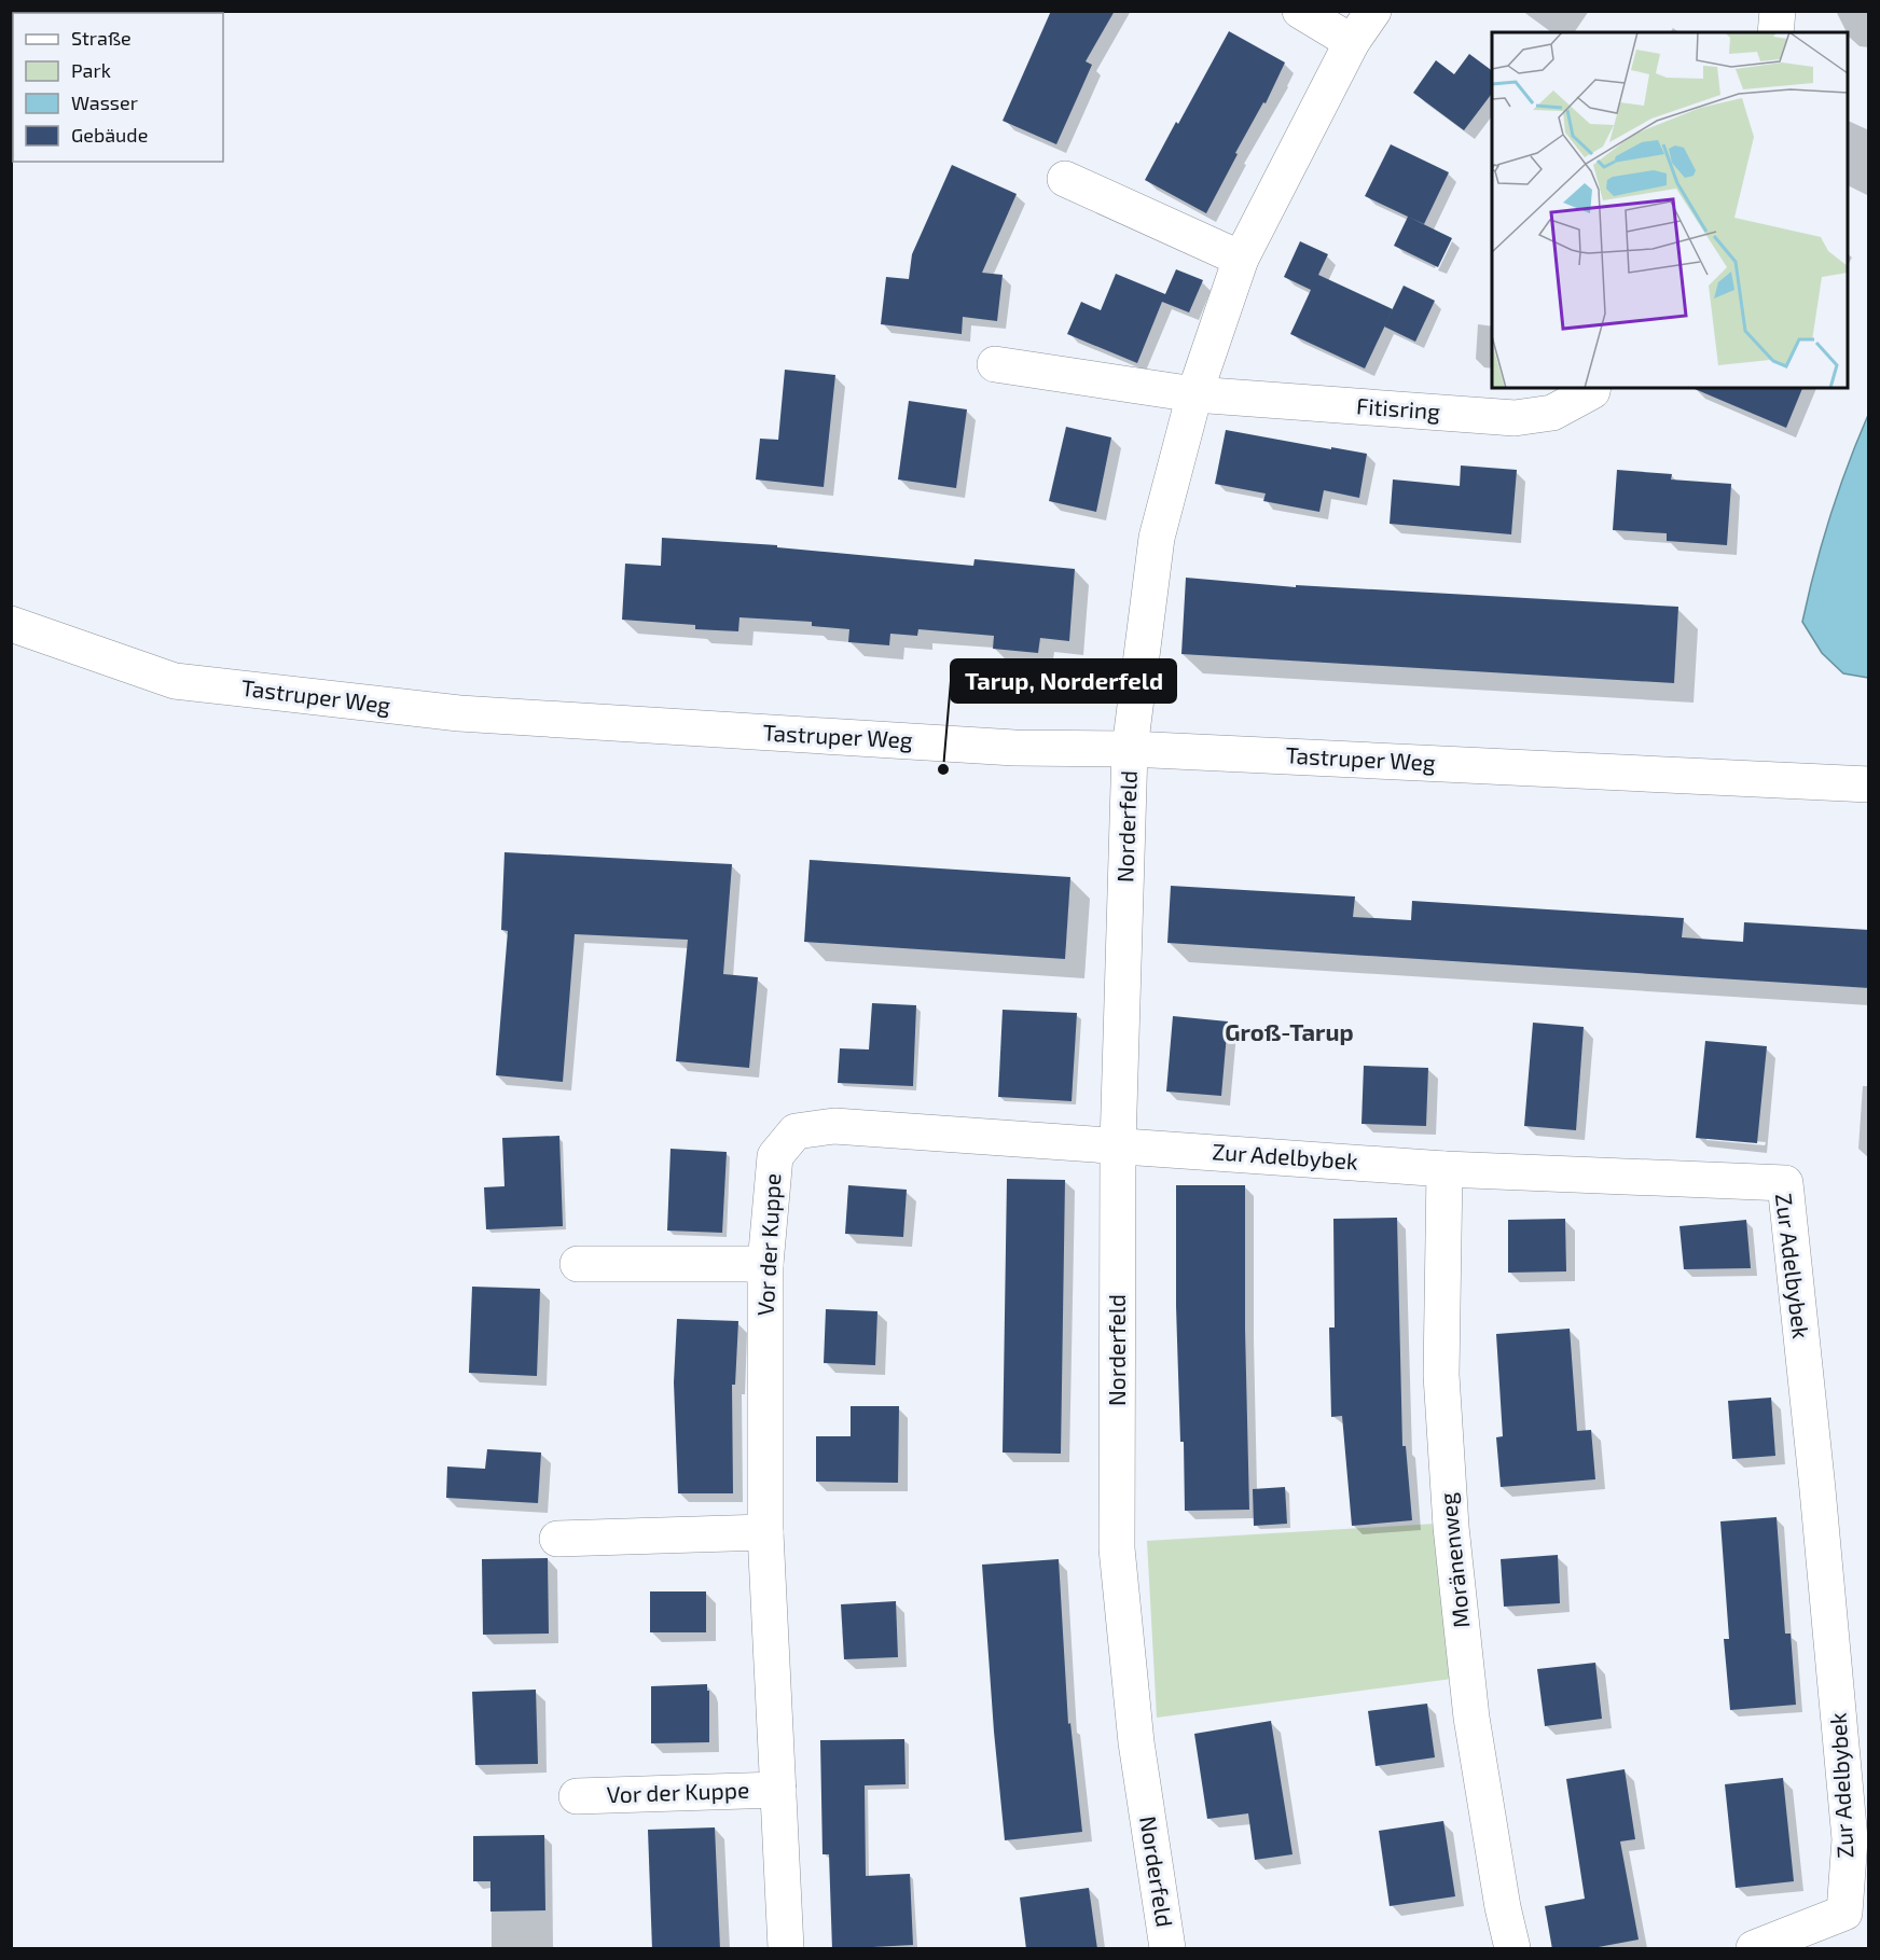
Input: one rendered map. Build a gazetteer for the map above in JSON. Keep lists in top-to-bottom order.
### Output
{
  "streets": {
    "street": [
      "Fitisring",
      "Tastruper Weg",
      "Norderfeld",
      "Zur Adelbybek",
      "Vor der Kuppe",
      "Moränenweg"
    ]
  },
  "crossings": [
    ["Tastruper Weg", "Norderfeld"],
    ["Norderfeld", "Zur Adelbybek"],
    ["Norderfeld", "Vor der Kuppe"],
    ["Zur Adelbybek", "Vor der Kuppe"],
    ["Zur Adelbybek", "Moränenweg"]
  ],
  "districts": ["Groß-Tarup"],
  "places": ["Tarup, Norderfeld"],
  "legend": [
    "Straße",
    "Park",
    "Wasser",
    "Gebäude"
  ]
}
